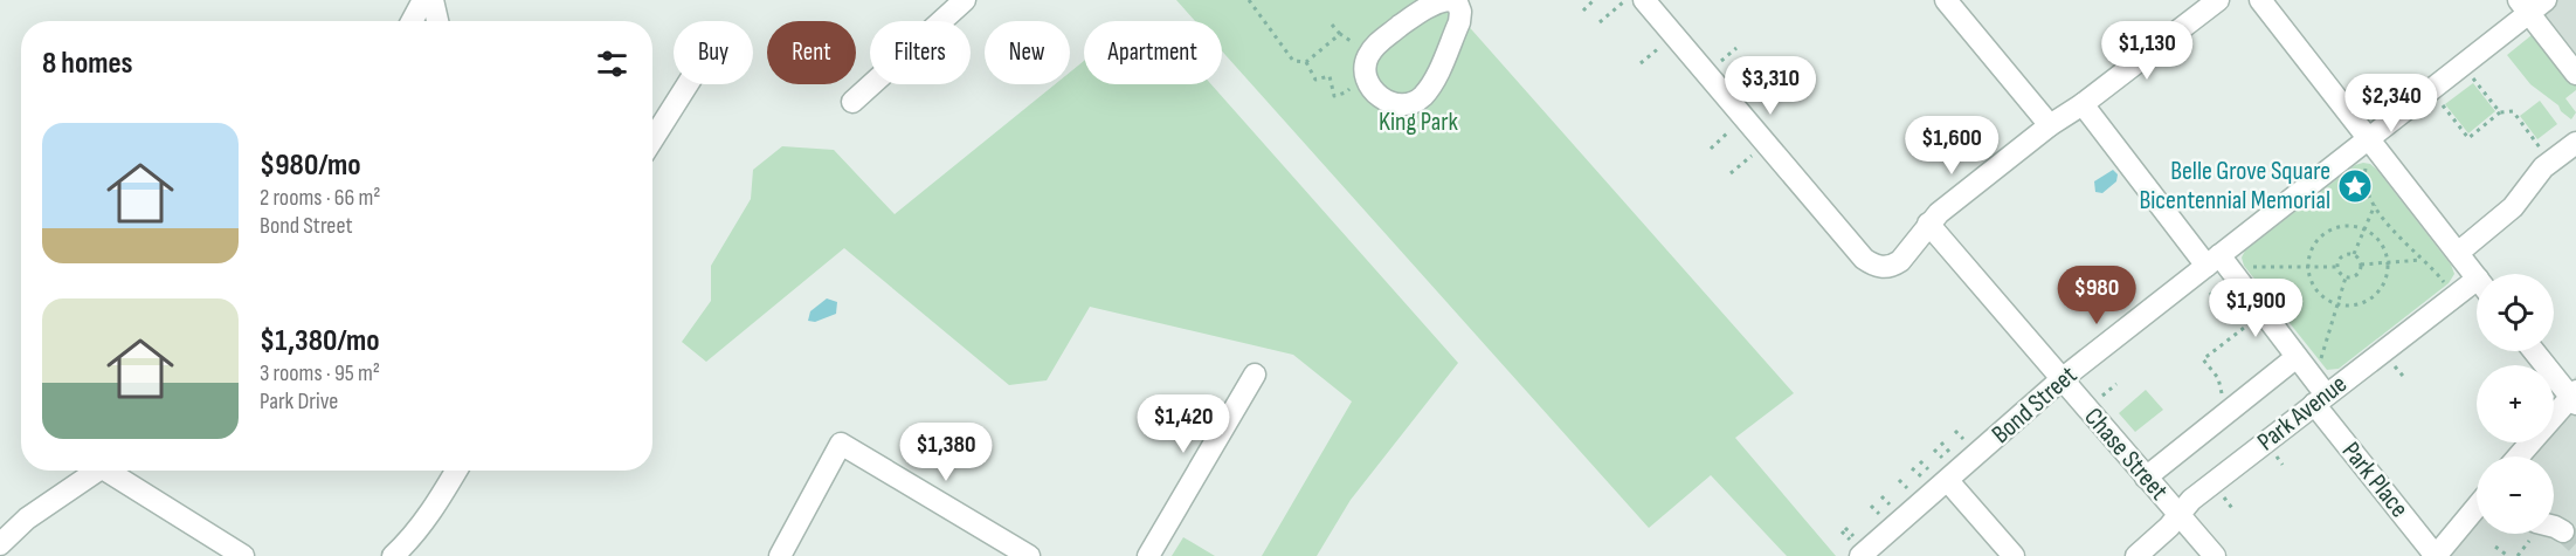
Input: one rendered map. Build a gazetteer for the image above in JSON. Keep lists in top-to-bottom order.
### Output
{
  "streets": {
    "street": [
      "Bond Street",
      "Park Avenue",
      "Chase Street",
      "Park Place"
    ]
  },
  "crossings": [
    ["Bond Street", "Chase Street"],
    ["Bond Street", "Park Place"],
    ["Park Avenue", "Chase Street"],
    ["Park Avenue", "Park Place"]
  ],
  "parks": ["King Park"],
  "places": {
    "place": ["Belle Grove Square Bicentennial Memorial"]
  },
  "page": {
    "price": [
      "$1,130",
      "$3,310",
      "$2,340",
      "$1,600",
      "$980",
      "$1,900",
      "$1,420",
      "$1,380"
    ],
    "chip": [
      "Buy",
      "Rent",
      "Filters",
      "New",
      "Apartment"
    ],
    "heading": "8 homes",
    "list": [
      {
        "name": "$980/mo",
        "note": "2 rooms · 66 m² · Bond Street"
      },
      {
        "name": "$1,380/mo",
        "note": "3 rooms · 95 m² · Park Drive"
      }
    ],
    "map_buttons": ["+", "−"]
  }
}
